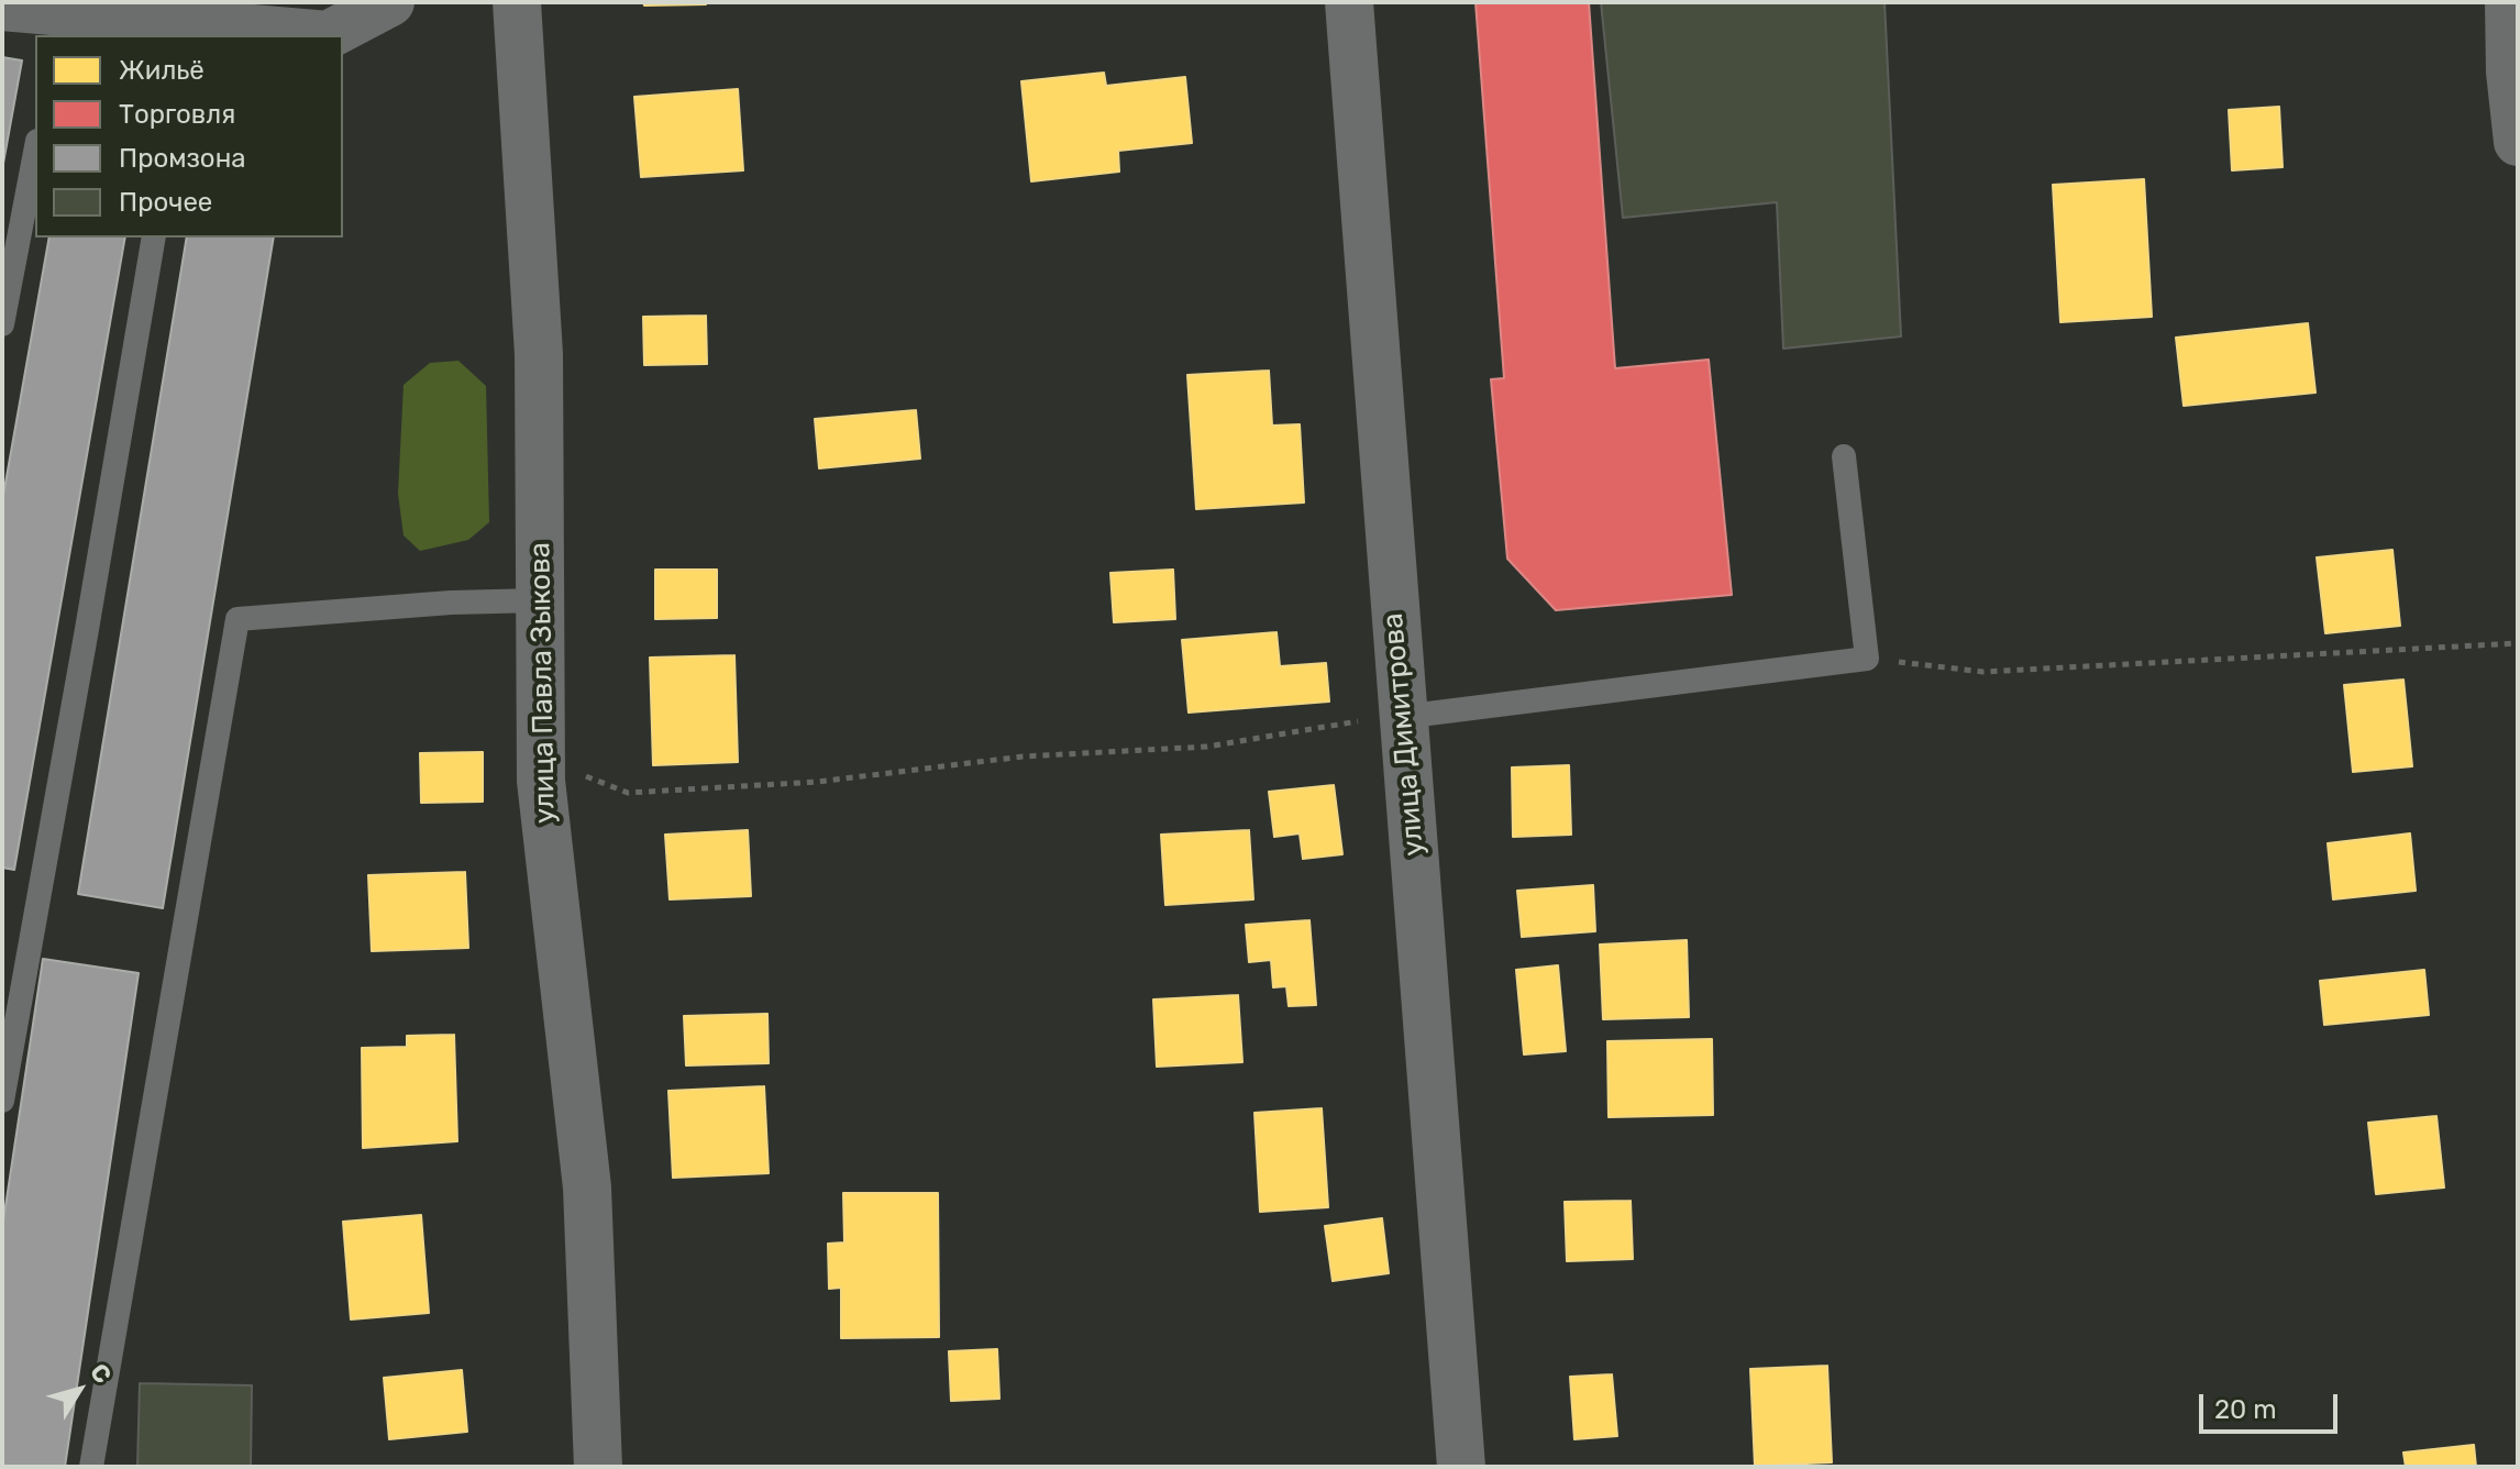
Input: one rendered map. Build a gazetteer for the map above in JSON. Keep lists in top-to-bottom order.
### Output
{
  "streets": {
    "main road": ["улица Димитрова"],
    "street": ["улица Павла Зыкова"]
  },
  "legend": [
    "Жильё",
    "Торговля",
    "Промзона",
    "Прочее"
  ],
  "scale_bar": "20 m",
  "north": "top right"
}
